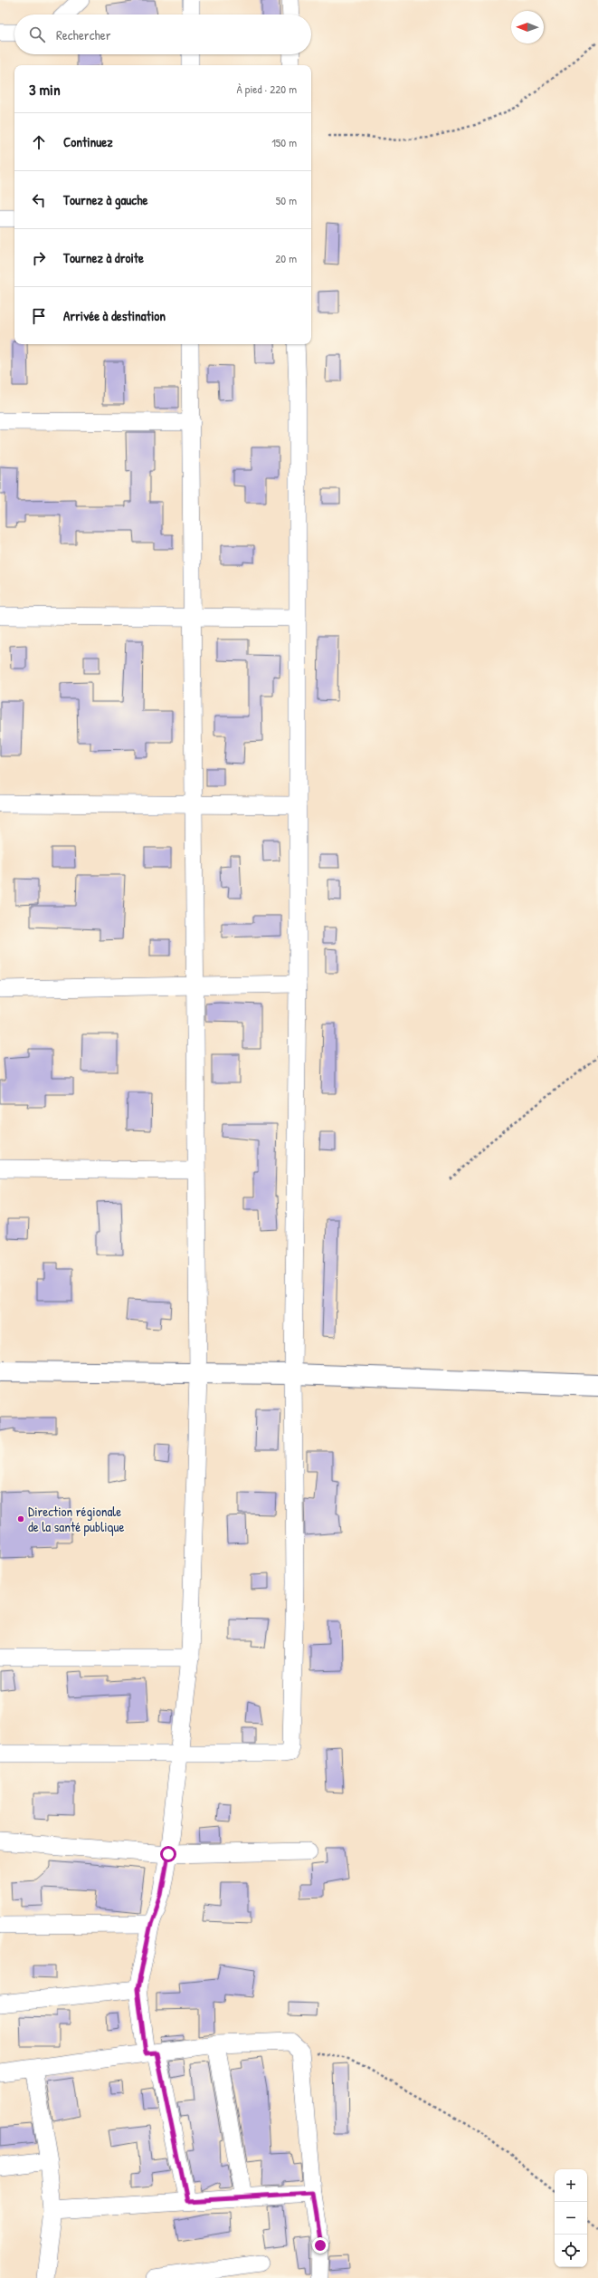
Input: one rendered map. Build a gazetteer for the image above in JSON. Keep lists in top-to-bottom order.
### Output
{
  "places": ["Direction régionale de la santé publique"],
  "north": "left",
  "page": {
    "search": "Rechercher",
    "heading": ["3 min", "À pied · 220 m"],
    "list": [
      ["Continuez", "150 m"],
      ["Tournez à gauche", "50 m"],
      ["Tournez à droite", "20 m"],
      "Arrivée à destination"
    ],
    "map_buttons": ["+", "−"]
  }
}
